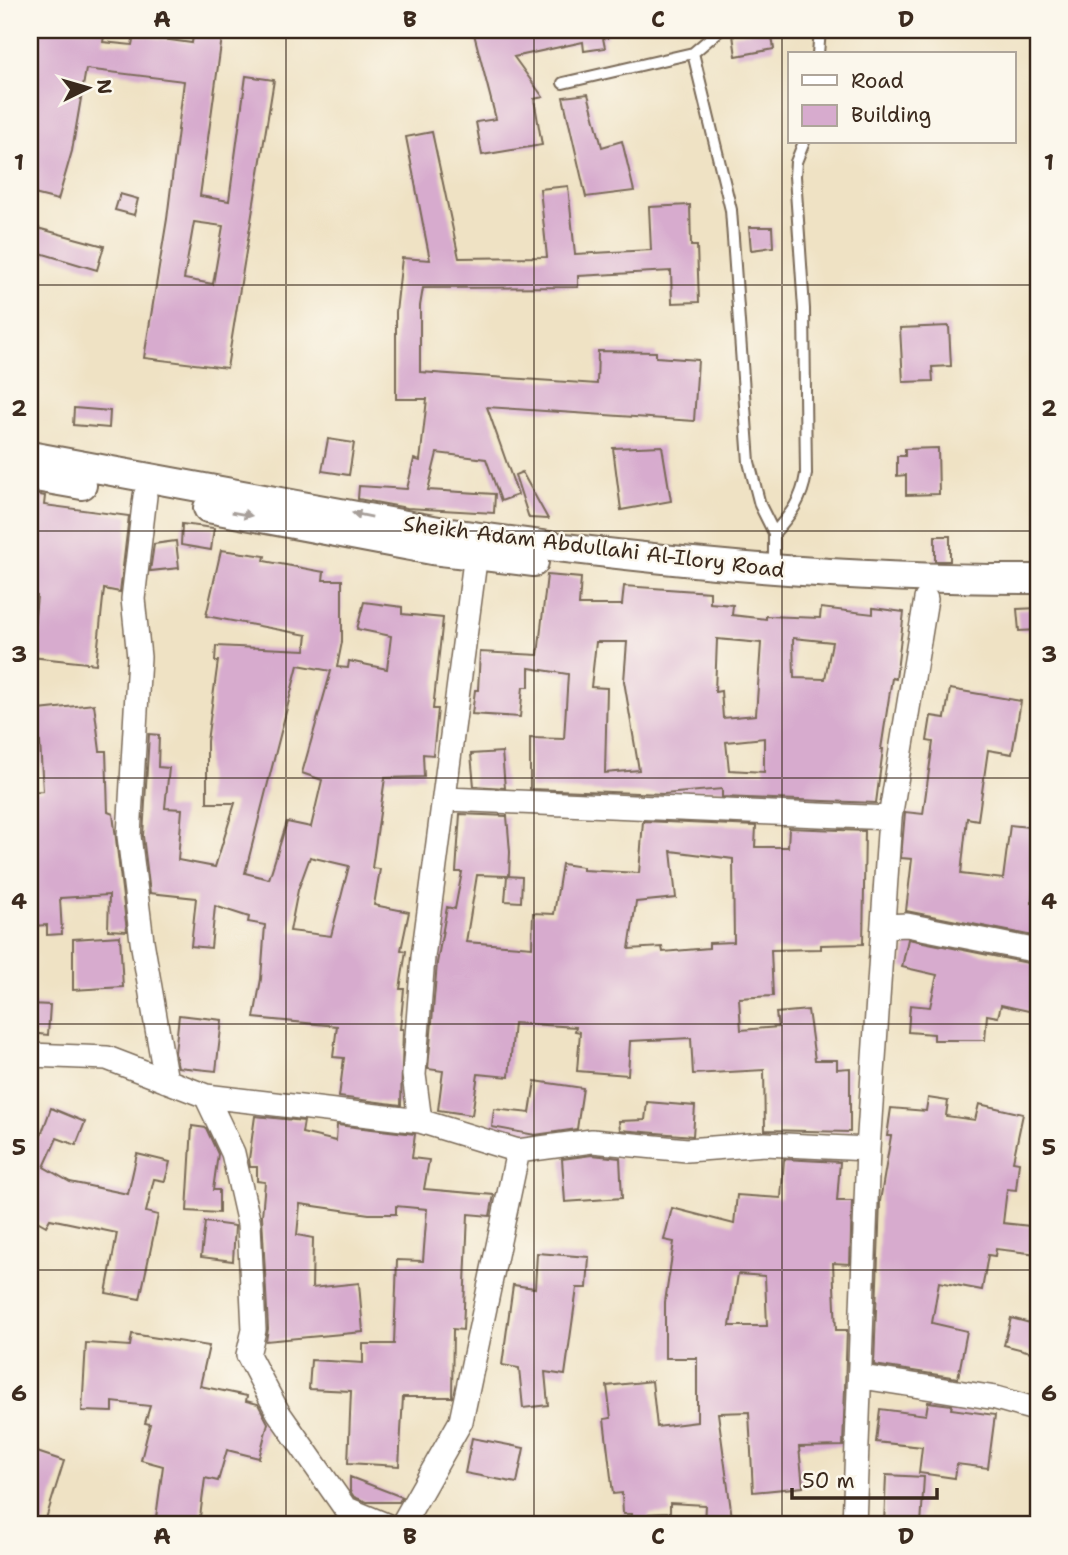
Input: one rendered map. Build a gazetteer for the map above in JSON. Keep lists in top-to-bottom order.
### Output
{
  "streets": {
    "street": ["Sheikh Adam Abdullahi Al-Ilory Road"]
  },
  "legend": ["Road", "Building"],
  "scale_bar": "50 m",
  "north": "right",
  "grid": {
    "columns": [
      "A",
      "B",
      "C",
      "D"
    ],
    "rows": [
      "1",
      "2",
      "3",
      "4",
      "5",
      "6"
    ]
  }
}
